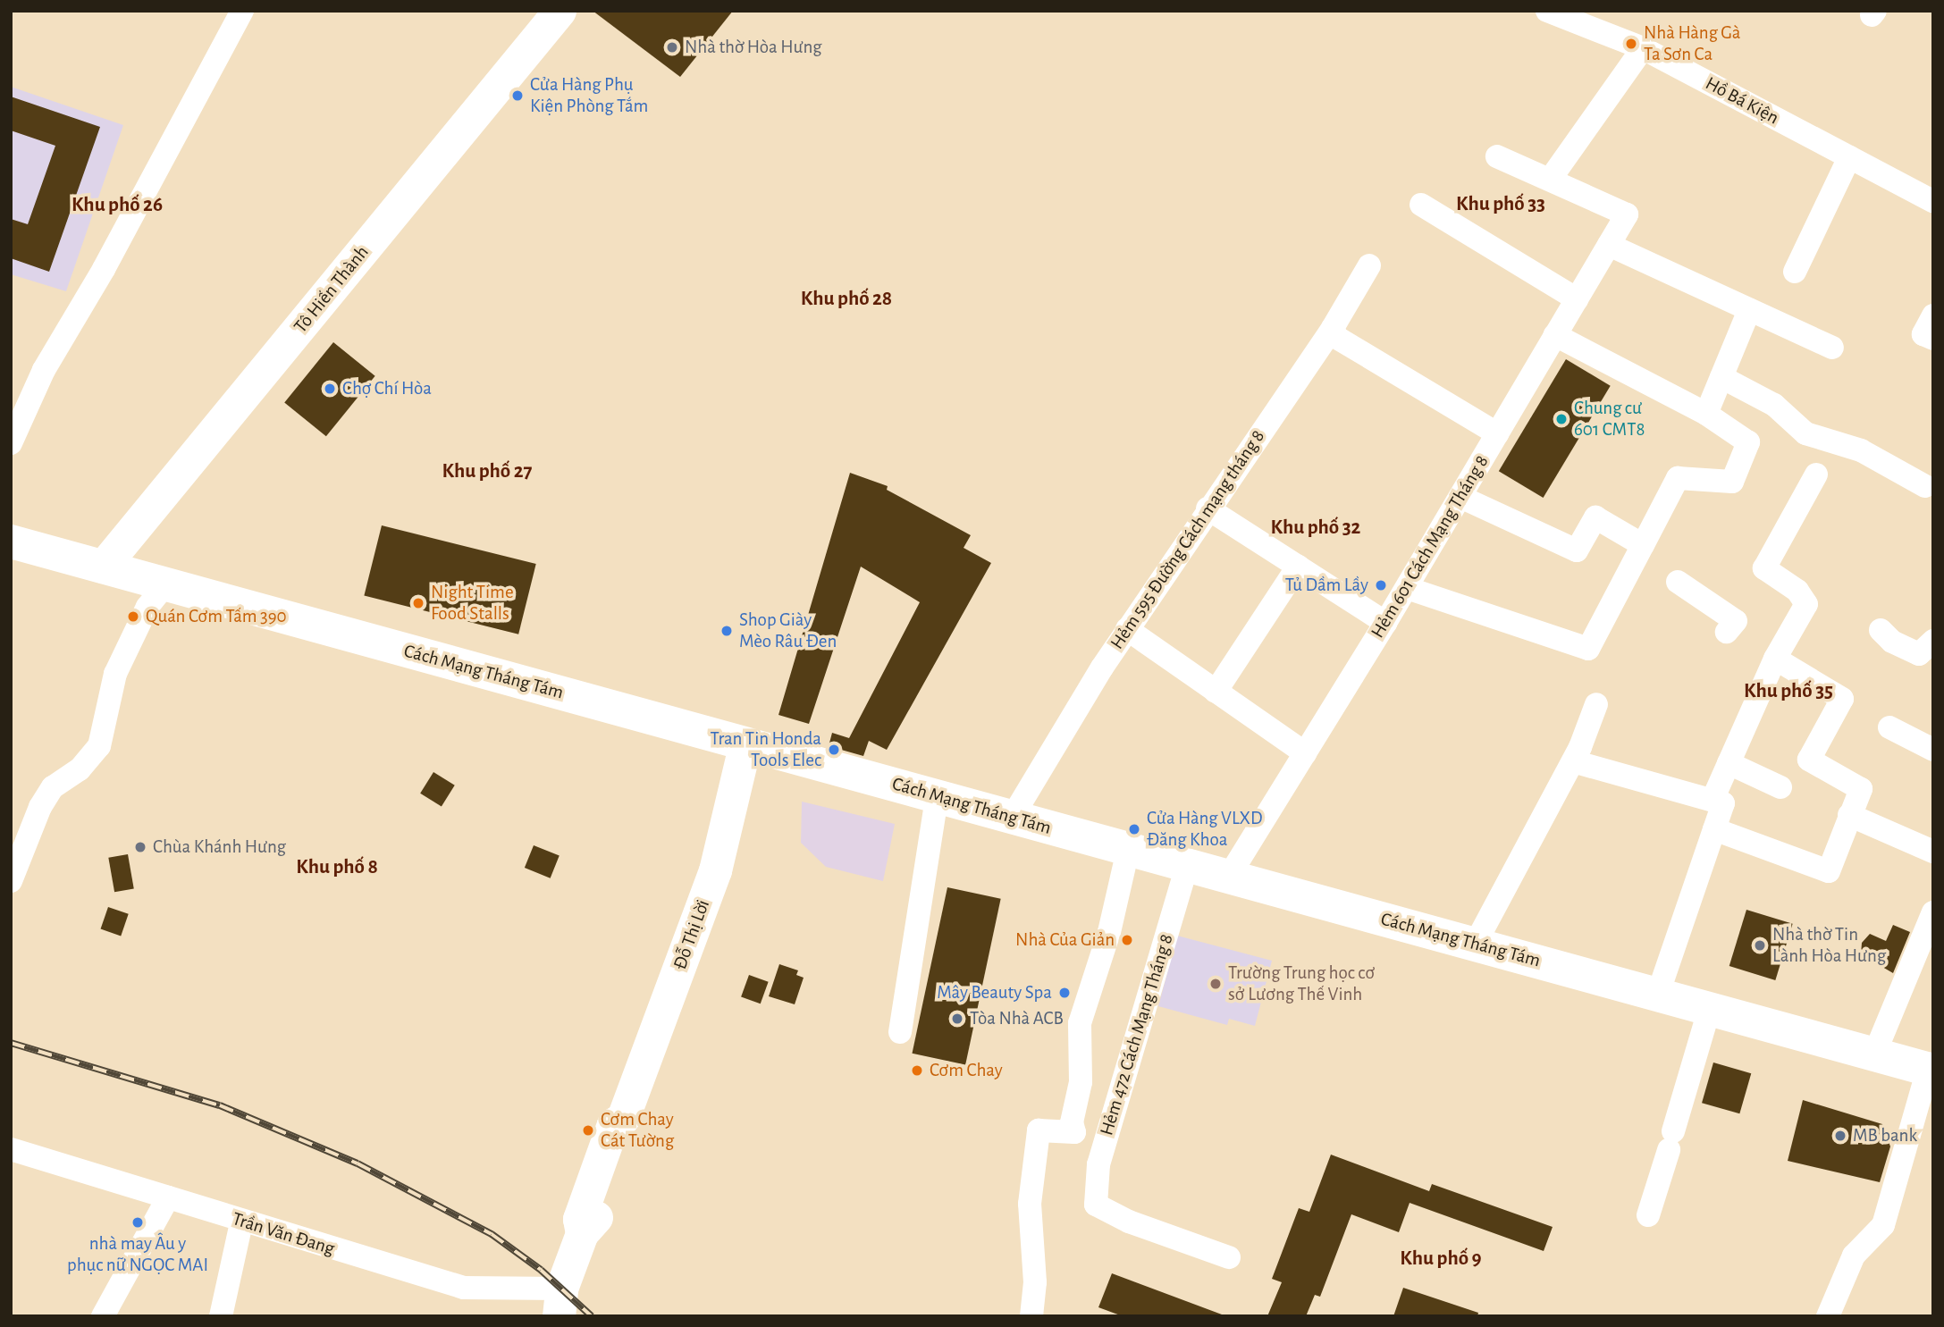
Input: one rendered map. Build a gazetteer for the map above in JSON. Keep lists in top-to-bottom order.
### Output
{
  "streets": {
    "main road": ["Tô Hiến Thành", "Cách Mạng Tháng Tám", "Đỗ Thị Lời"],
    "street": [
      "Hồ Bá Kiện",
      "Hẻm 595 Đường Cách mạng tháng 8",
      "Hẻm 601 Cách Mạng Tháng 8",
      "Hẻm 472 Cách Mạng Tháng 8",
      "Trần Văn Ðang"
    ]
  },
  "crossings": [
    ["Tô Hiến Thành", "Cách Mạng Tháng Tám"],
    ["Hẻm 595 Đường Cách mạng tháng 8", "Hẻm 601 Cách Mạng Tháng 8"],
    ["Hẻm 595 Đường Cách mạng tháng 8", "Cách Mạng Tháng Tám"],
    ["Hẻm 601 Cách Mạng Tháng 8", "Cách Mạng Tháng Tám"],
    ["Cách Mạng Tháng Tám", "Đỗ Thị Lời"],
    ["Cách Mạng Tháng Tám", "Hẻm 472 Cách Mạng Tháng 8"],
    ["Đỗ Thị Lời", "Trần Văn Ðang"]
  ],
  "districts": [
    "Khu phố 33",
    "Khu phố 26",
    "Khu phố 28",
    "Khu phố 27",
    "Khu phố 32",
    "Khu phố 35",
    "Khu phố 8",
    "Khu phố 9"
  ],
  "places": [
    "Nhà Hàng Gà Ta Sơn Ca",
    "Nhà thờ Hòa Hưng",
    "Cửa Hàng Phụ Kiện Phòng Tắm",
    "Chợ Chí Hòa",
    "Chung cư 601 CMT8",
    "Tủ Dầm Lầy",
    "Night Time Food Stalls",
    "Quán Cơm Tấm 390",
    "Shop Giày Mèo Râu Đen",
    "Tran Tin Honda Tools Elec",
    "Cửa Hàng VLXD Đăng Khoa",
    "Chùa Khánh Hưng",
    "Nhà Của Giản",
    "Nhà thờ Tin Lành Hòa Hưng",
    "Trường Trung học cơ sở Lương Thế Vinh",
    "Mây Beauty Spa",
    "Tòa Nhà ACB",
    "Cơm Chay",
    "Cơm Chay Cát Tường",
    "MB bank",
    "nhà may Âu y phục nữ NGỌC MAI"
  ]
}
